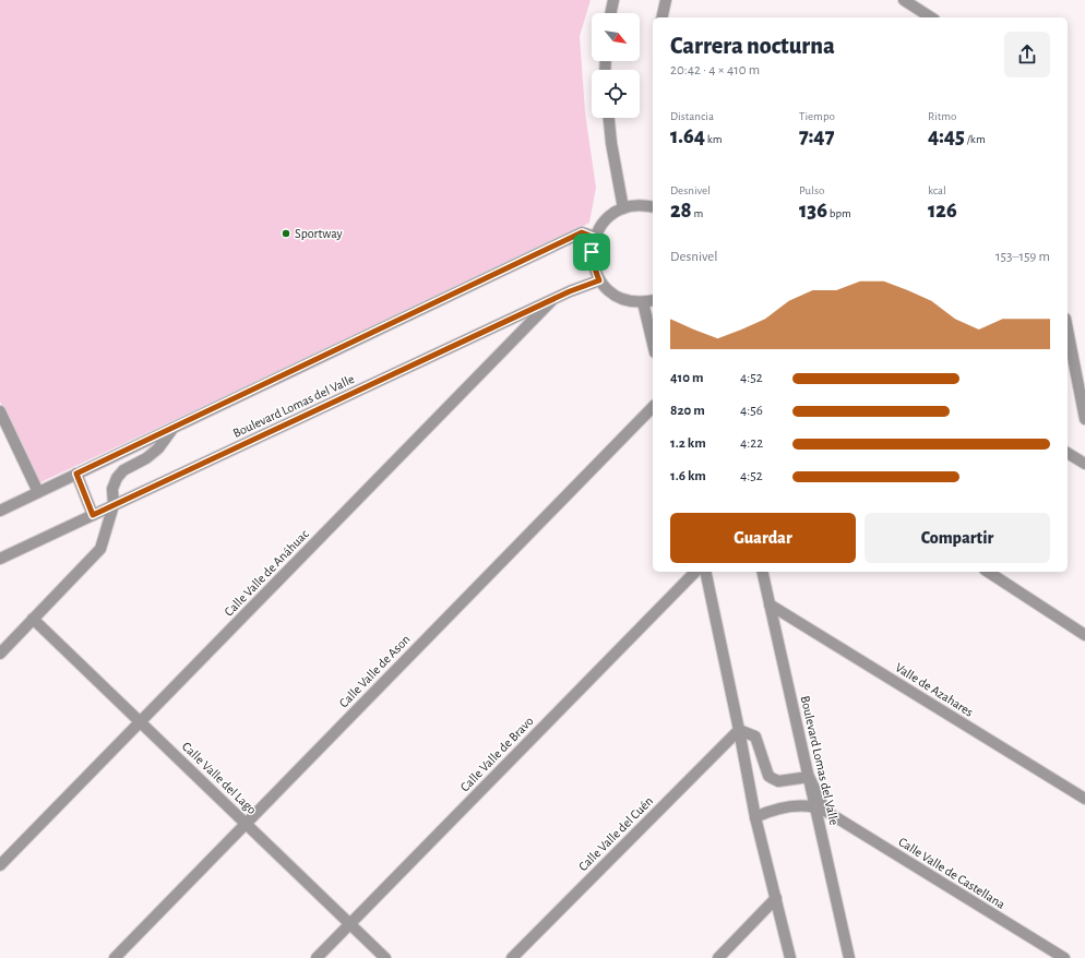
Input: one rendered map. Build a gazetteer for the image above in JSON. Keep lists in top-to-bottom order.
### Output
{
  "streets": {
    "street": [
      "Boulevard Lomas del Valle",
      "Calle Valle de Anáhuac",
      "Calle Valle de Ason",
      "Valle de Azahares",
      "Calle Valle de Bravo",
      "Calle Valle del Lago",
      "Calle Valle del Cuén",
      "Calle Valle de Castellana"
    ]
  },
  "crossings": [
    ["Boulevard Lomas del Valle", "Calle Valle de Anáhuac"],
    ["Boulevard Lomas del Valle", "Valle de Azahares"],
    ["Boulevard Lomas del Valle", "Calle Valle de Castellana"],
    ["Calle Valle de Anáhuac", "Calle Valle del Lago"],
    ["Calle Valle de Ason", "Calle Valle del Lago"],
    ["Calle Valle de Bravo", "Calle Valle del Lago"]
  ],
  "places": ["Sportway"],
  "north": "bottom right",
  "page": {
    "heading": ["Carrera nocturna", "20:42 · 4 × 410 m"],
    "stats": [
      ["Distancia", "1.64 km"],
      ["Tiempo", "7:47"],
      ["Ritmo", "4:45 /km"],
      ["Desnivel", "28 m"],
      ["Pulso", "136 bpm"],
      ["kcal", "126"]
    ],
    "chart": ["Desnivel", "153–159 m"],
    "list": [
      {
        "name": "410 m",
        "note": "4:52"
      },
      {
        "name": "820 m",
        "note": "4:56"
      },
      {
        "name": "1.2 km",
        "note": "4:22"
      },
      {
        "name": "1.6 km",
        "note": "4:52"
      }
    ],
    "buttons": ["Guardar", "Compartir"]
  }
}
